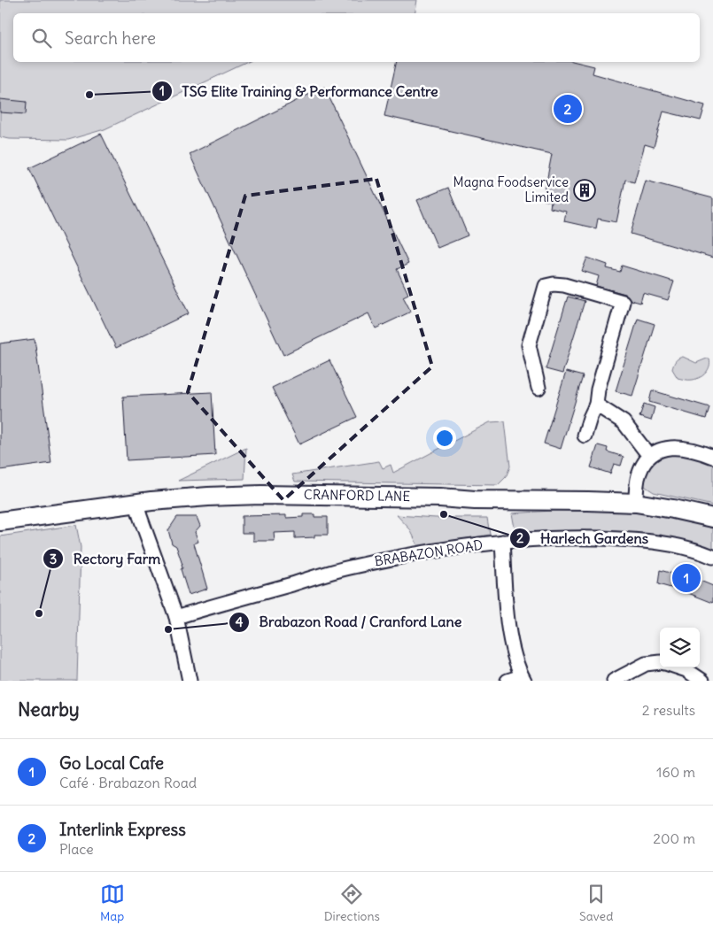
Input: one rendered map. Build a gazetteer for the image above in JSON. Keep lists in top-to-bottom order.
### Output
{
  "streets": {
    "street": ["CRANFORD LANE", "BRABAZON ROAD"]
  },
  "places": {
    "other": [
      "TSG Elite Training & Performance Centre",
      "Harlech Gardens",
      "Rectory Farm",
      "Brabazon Road / Cranford Lane"
    ],
    "building": ["Magna Foodservice Limited"]
  },
  "page": {
    "search": "Search here",
    "pins": ["2", "1"],
    "heading": ["Nearby", "2 results"],
    "list": [
      {
        "mark": "1",
        "name": "Go Local Cafe",
        "note": "Café · Brabazon Road",
        "value": "160 m"
      },
      {
        "mark": "2",
        "name": "Interlink Express",
        "note": "Place",
        "value": "200 m"
      }
    ],
    "nav": ["Map", "Directions", "Saved"]
  }
}
